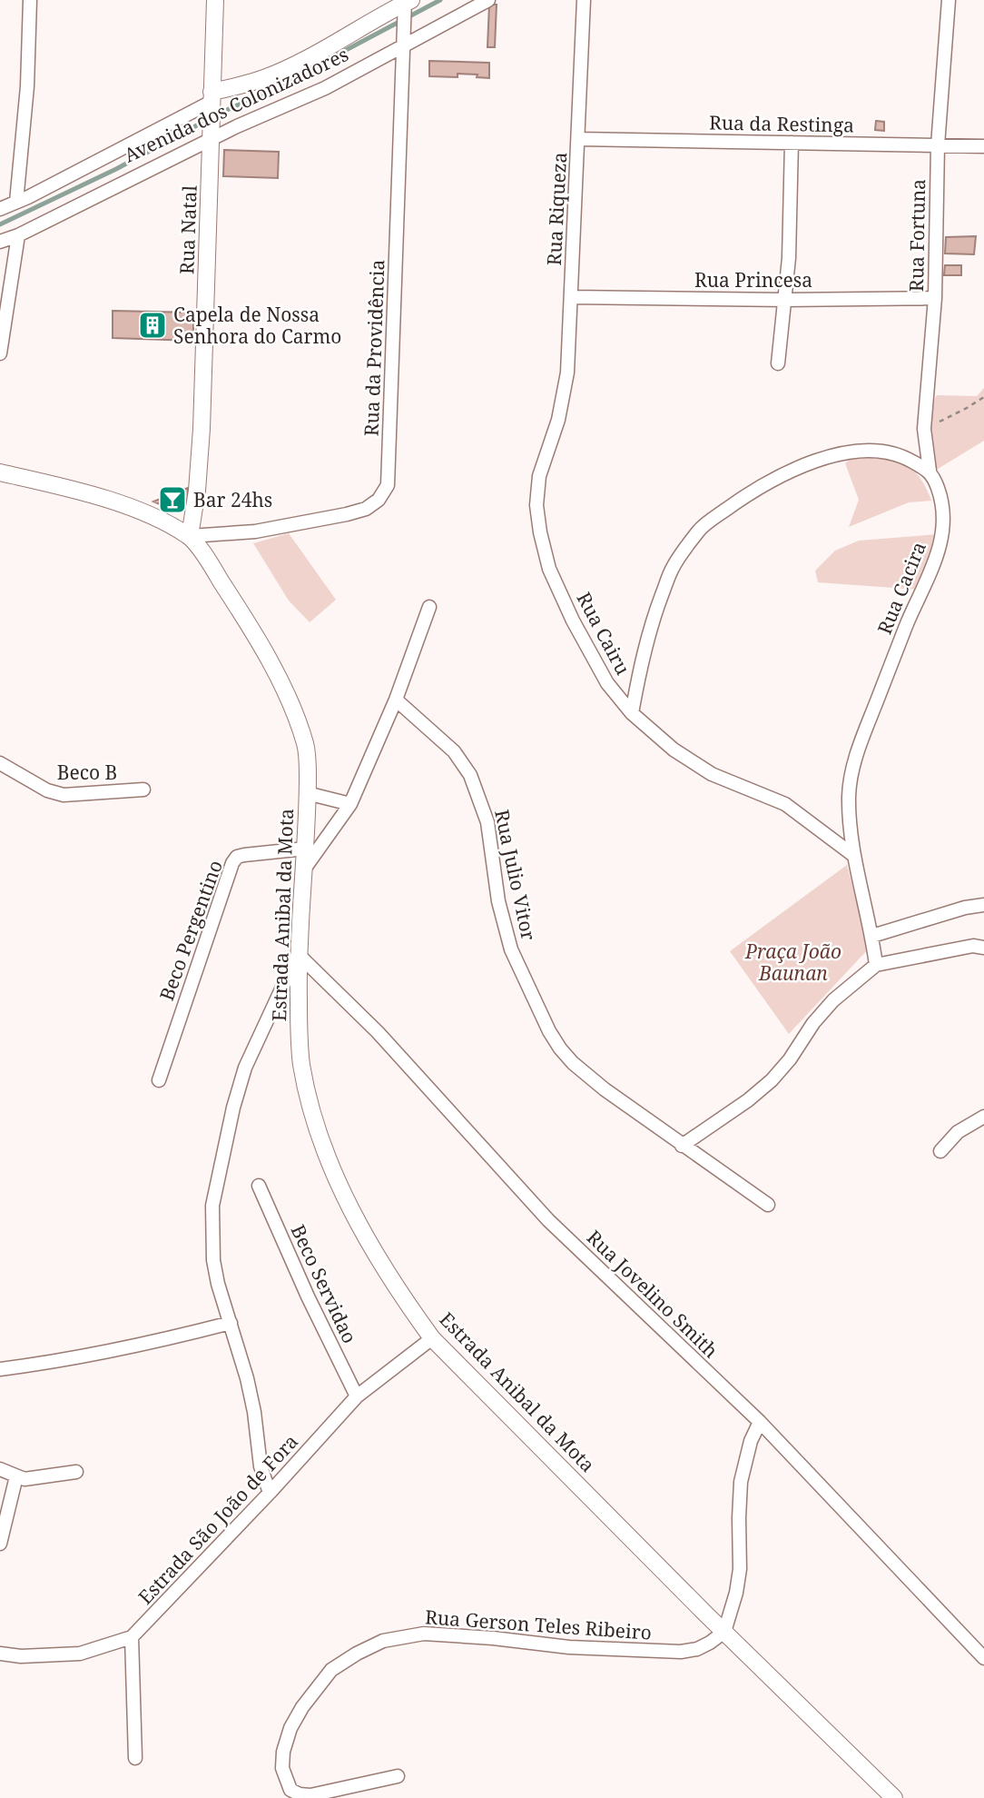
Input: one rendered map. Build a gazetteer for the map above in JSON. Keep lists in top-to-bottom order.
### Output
{
  "streets": {
    "street": [
      "Avenida dos Colonizadores",
      "Rua da Restinga",
      "Rua Riqueza",
      "Rua Natal",
      "Rua Fortuna",
      "Rua Princesa",
      "Rua da Providência",
      "Rua Cacira",
      "Rua Cairu",
      "Beco B",
      "Rua Julio Vitor",
      "Estrada Anibal da Mota",
      "Beco Pergentino",
      "Beco Servidao",
      "Rua Jovelino Smith",
      "Estrada São João de Fora",
      "Rua Gerson Teles Ribeiro"
    ]
  },
  "crossings": [
    ["Avenida dos Colonizadores", "Rua Natal"],
    ["Avenida dos Colonizadores", "Rua da Providência"],
    ["Rua da Restinga", "Rua Riqueza"],
    ["Rua da Restinga", "Rua Fortuna"],
    ["Rua Riqueza", "Rua Princesa"],
    ["Rua Riqueza", "Rua Cairu"],
    ["Rua Natal", "Rua da Providência"],
    ["Rua Natal", "Estrada Anibal da Mota"],
    ["Rua Fortuna", "Rua Princesa"],
    ["Rua Fortuna", "Rua Cacira"],
    ["Rua da Providência", "Estrada Anibal da Mota"],
    ["Rua Cacira", "Rua Cairu"],
    ["Estrada Anibal da Mota", "Beco Pergentino"],
    ["Estrada Anibal da Mota", "Rua Jovelino Smith"],
    ["Estrada Anibal da Mota", "Estrada São João de Fora"],
    ["Estrada Anibal da Mota", "Rua Gerson Teles Ribeiro"],
    ["Beco Servidao", "Estrada São João de Fora"]
  ],
  "parks": ["Praça João Baunan"],
  "places": {
    "building": ["Capela de Nossa Senhora do Carmo"],
    "bar": ["Bar 24hs"]
  }
}
